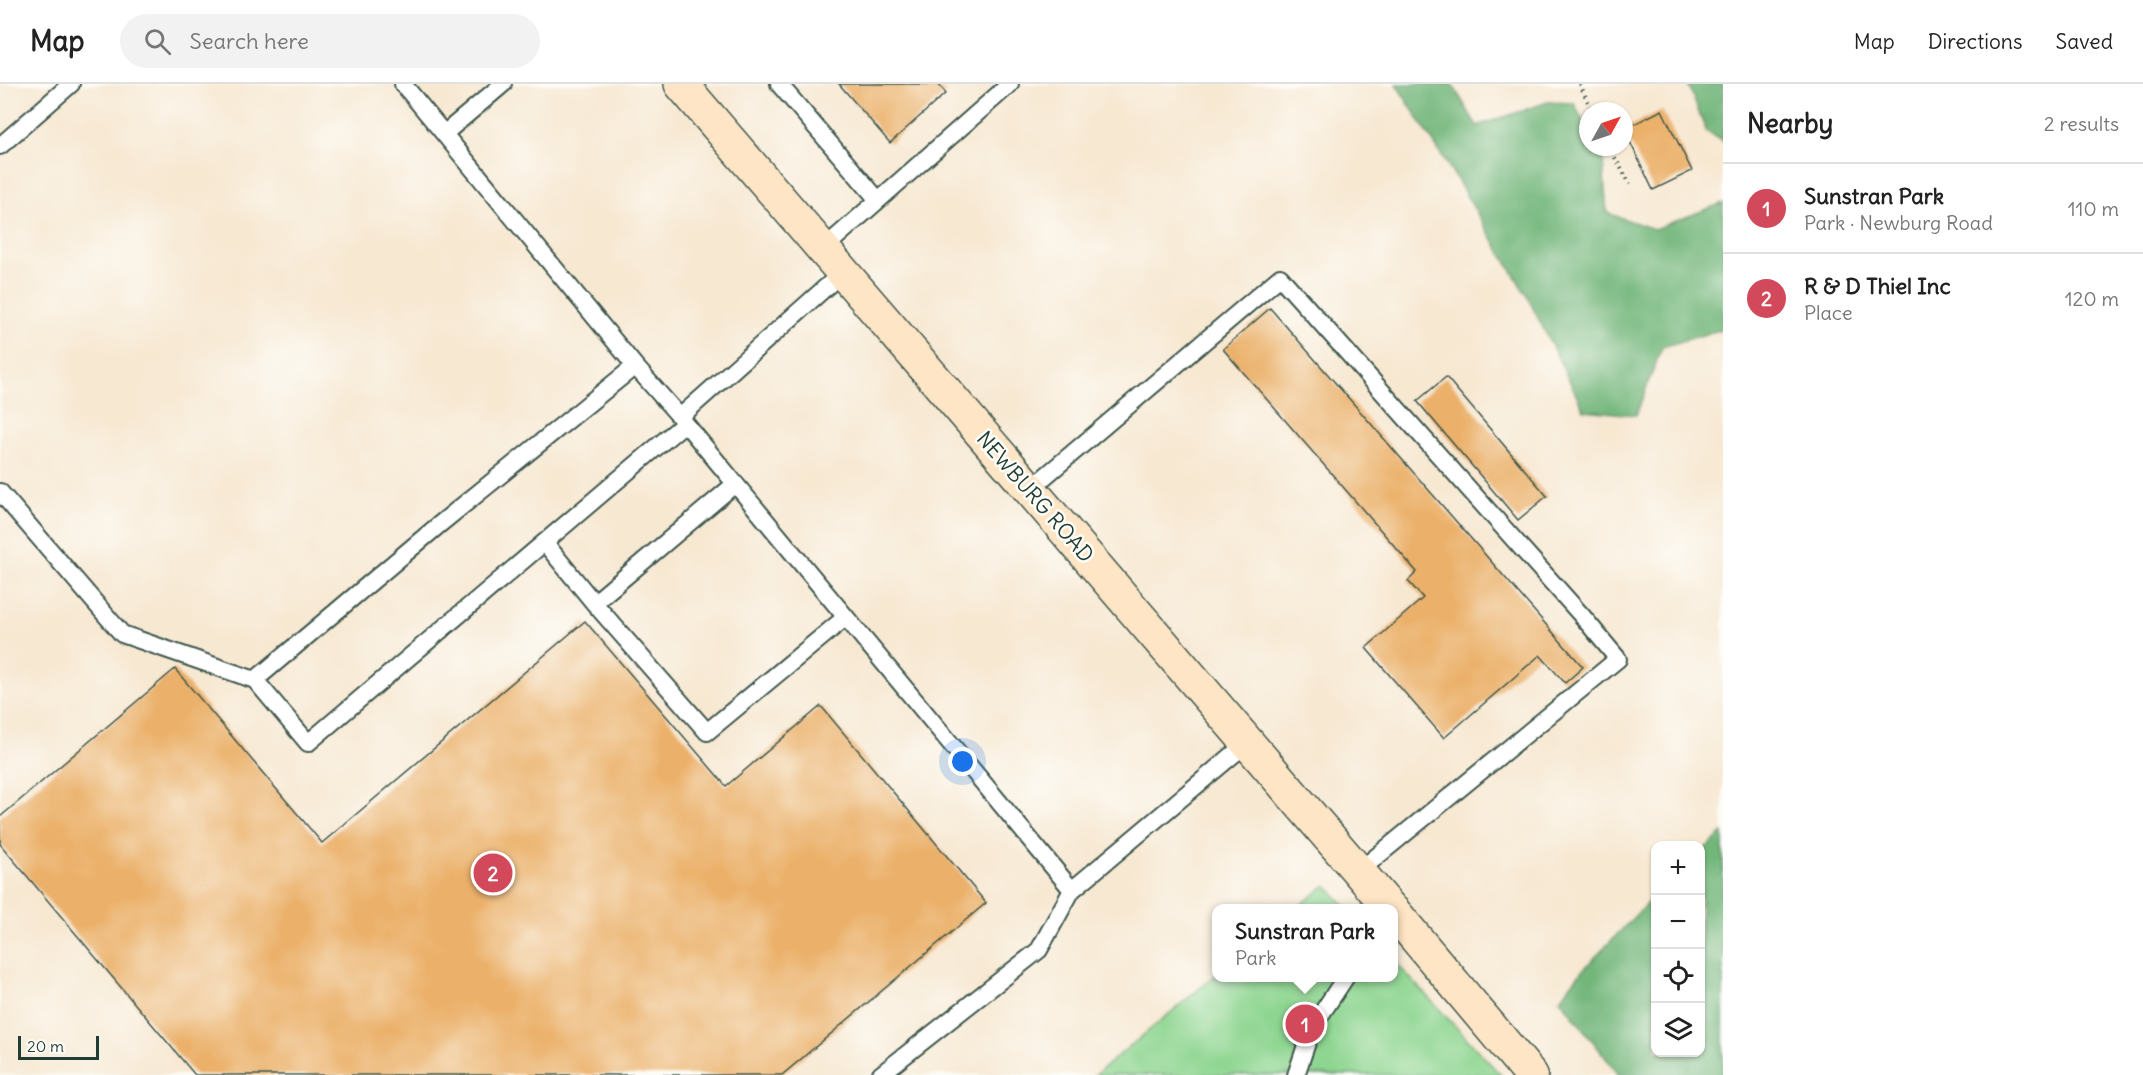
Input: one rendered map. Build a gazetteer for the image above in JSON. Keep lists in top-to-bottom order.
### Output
{
  "streets": {
    "main road": ["NEWBURG ROAD"]
  },
  "scale_bar": "20 m",
  "north": "top right",
  "page": {
    "header": "Map",
    "search": "Search here",
    "nav": ["Map", "Directions", "Saved"],
    "heading": ["Nearby", "2 results"],
    "list": [
      {
        "mark": "1",
        "name": "Sunstran Park",
        "note": "Park · Newburg Road",
        "value": "110 m"
      },
      {
        "mark": "2",
        "name": "R & D Thiel Inc",
        "note": "Place",
        "value": "120 m"
      }
    ],
    "map_buttons": ["+", "−"],
    "pins": ["2", "1"],
    "popup": ["Sunstran Park", "Park"],
    "scale": "20 m"
  }
}
